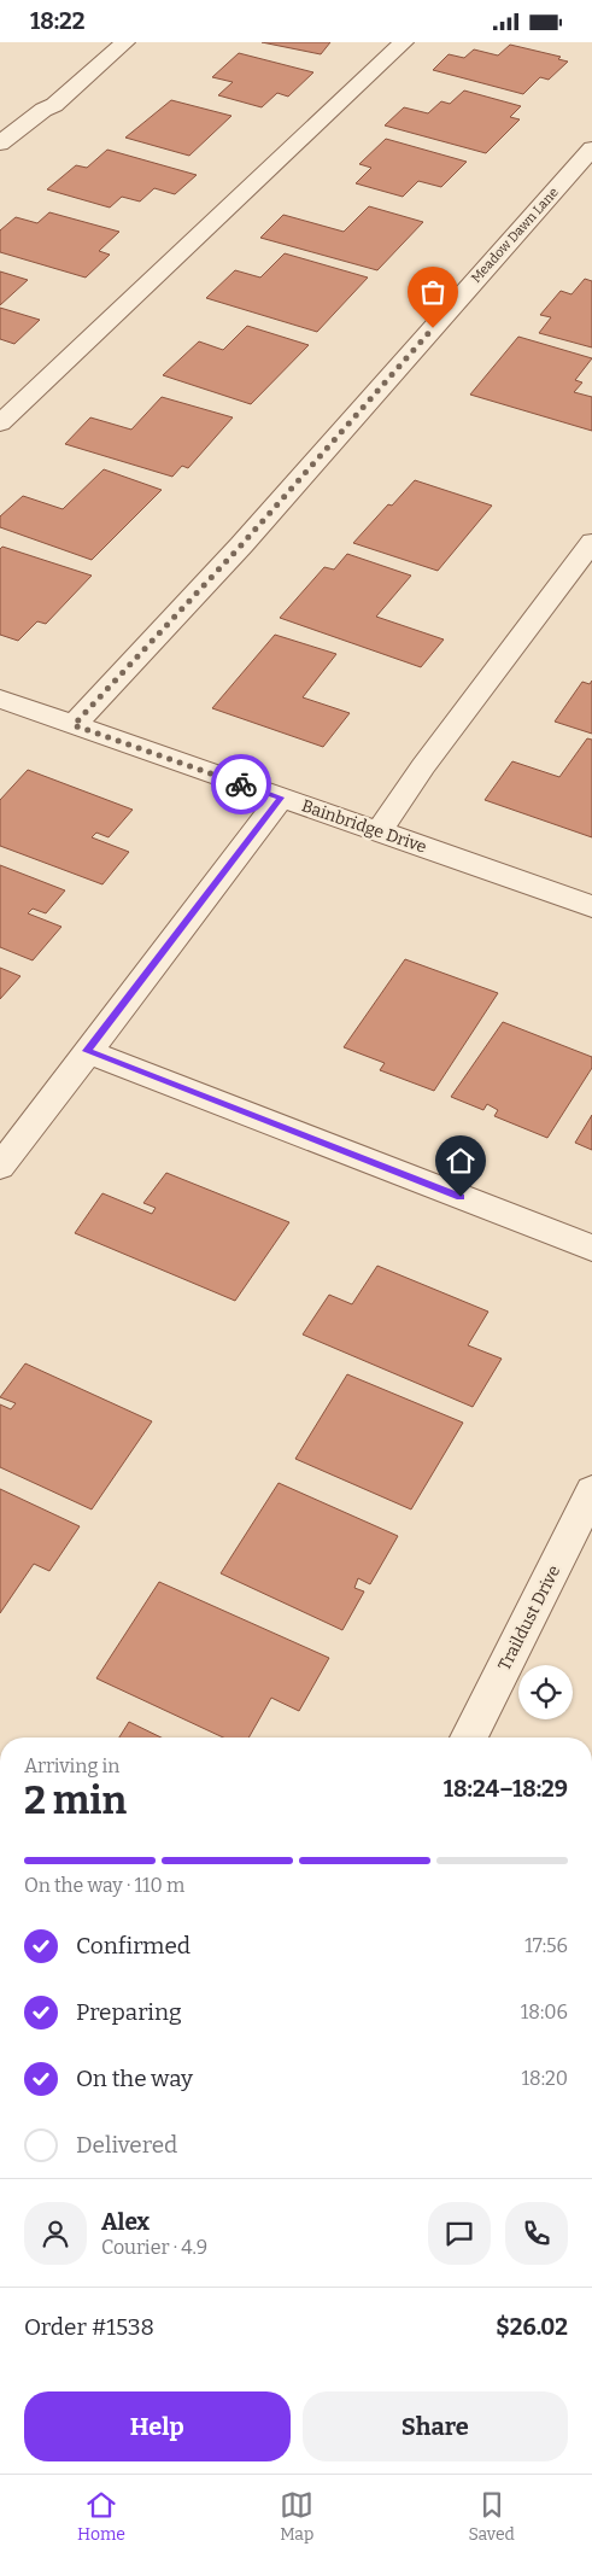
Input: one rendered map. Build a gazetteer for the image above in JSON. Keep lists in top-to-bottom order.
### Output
{
  "streets": {
    "street": ["Meadow Dawn Lane", "Bainbridge Drive", "Traildust Drive"]
  },
  "crossings": [
    ["Meadow Dawn Lane", "Bainbridge Drive"]
  ],
  "page": {
    "status": "18:22",
    "heading": ["2 min", "Arriving in", "18:24–18:29"],
    "panel": [
      "Alex",
      "Courier · 4.9",
      "Order #1538",
      "$26.02"
    ],
    "bar": "On the way · 110 m",
    "list": [
      ["Confirmed", "17:56"],
      ["Preparing", "18:06"],
      ["On the way", "18:20"],
      "Delivered"
    ],
    "buttons": ["Help", "Share"],
    "tabs": ["Home", "Map", "Saved"]
  }
}
